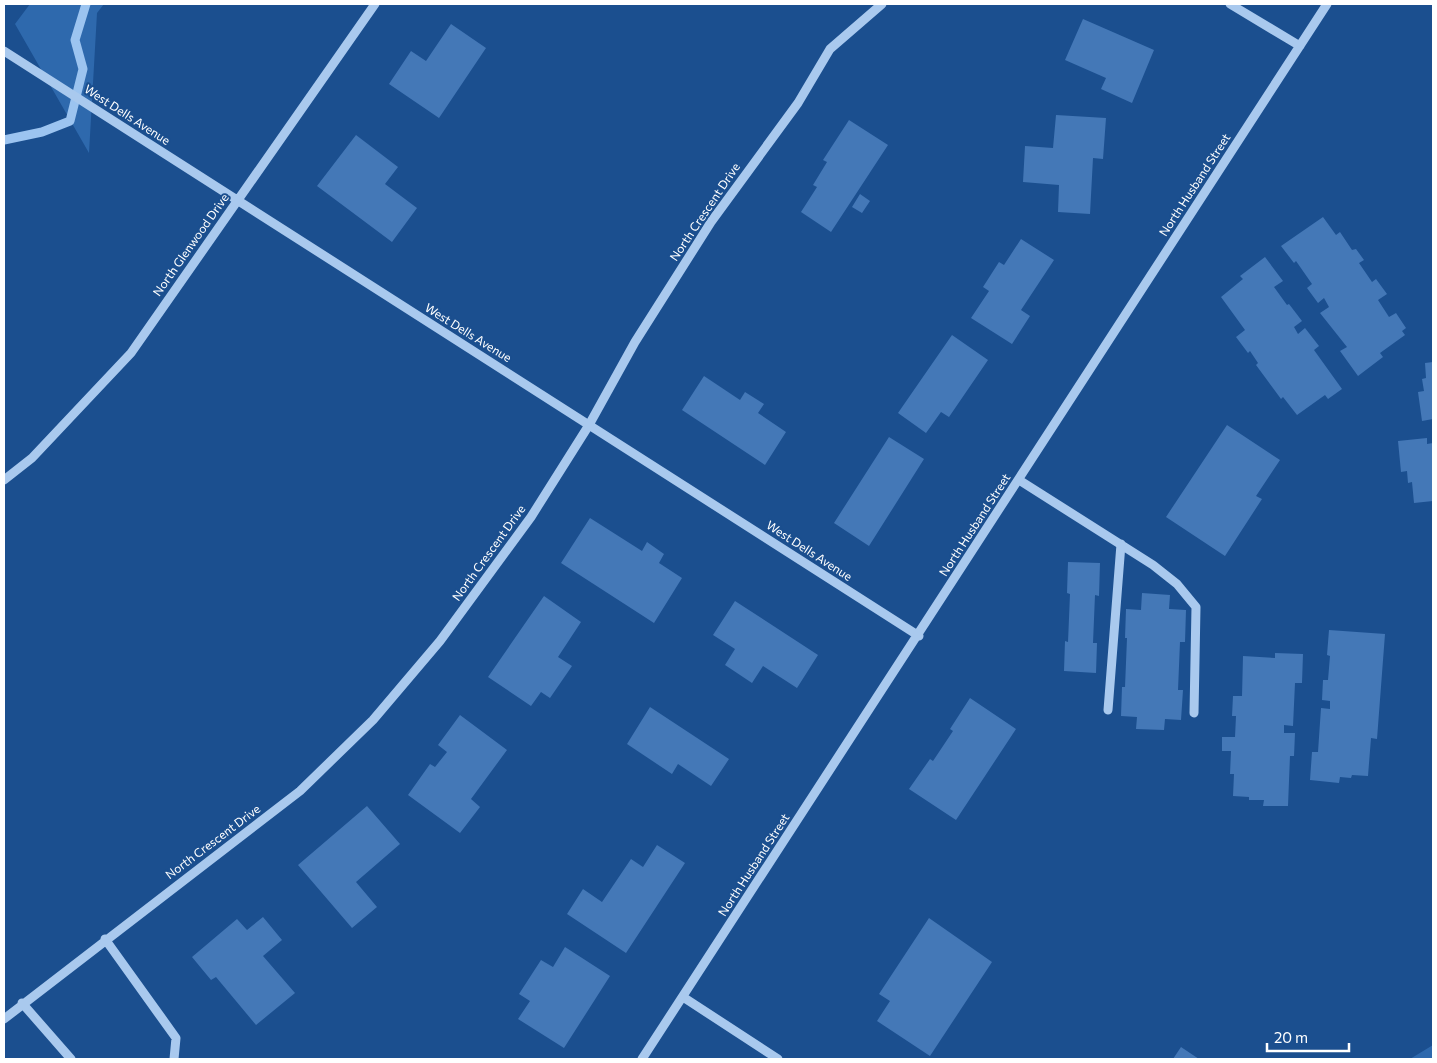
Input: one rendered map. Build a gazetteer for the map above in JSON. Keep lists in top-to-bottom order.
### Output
{
  "streets": {
    "street": [
      "West Dells Avenue",
      "North Husband Street",
      "North Crescent Drive",
      "North Glenwood Drive"
    ]
  },
  "crossings": [
    ["West Dells Avenue", "North Husband Street"],
    ["West Dells Avenue", "North Crescent Drive"],
    ["West Dells Avenue", "North Glenwood Drive"]
  ],
  "scale_bar": "20 m"
}
